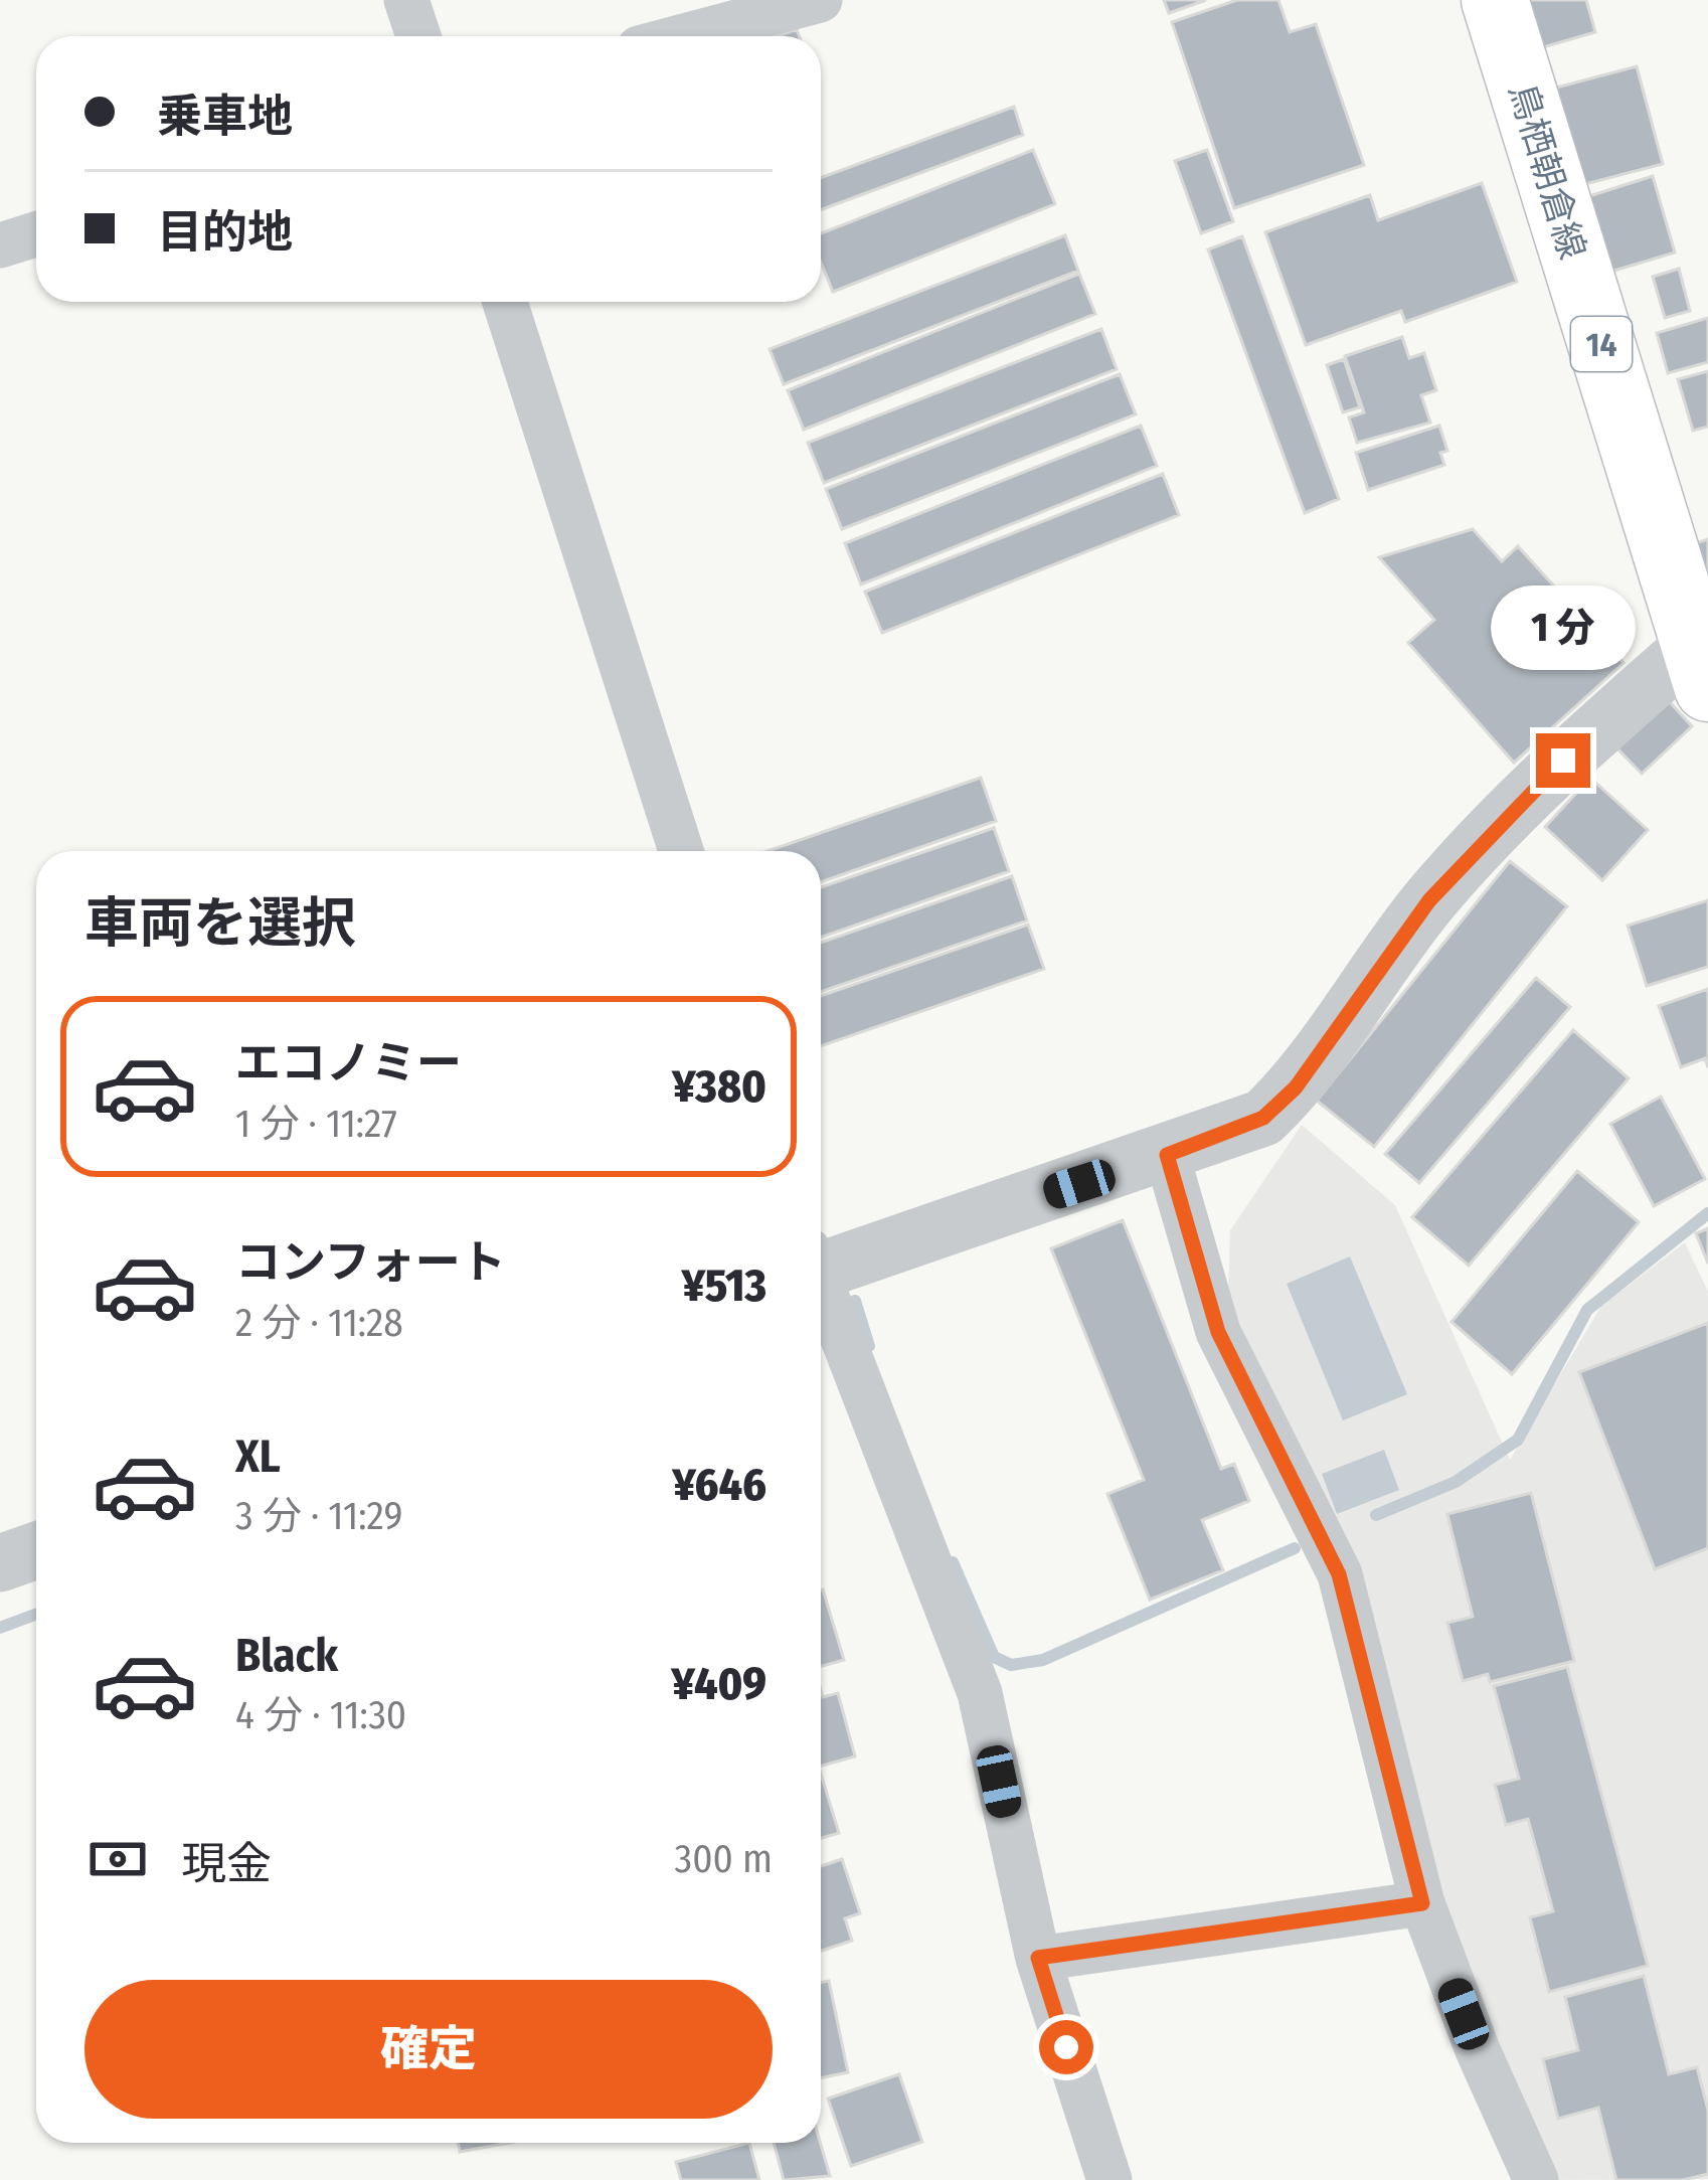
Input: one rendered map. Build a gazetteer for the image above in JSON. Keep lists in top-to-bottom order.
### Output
{
  "streets": {
    "main road": ["鳥栖朝倉線", "14"]
  },
  "page": {
    "banner": ["乗車地", "目的地"],
    "bubble": "1 分",
    "heading": "車両を選択",
    "list": [
      {
        "name": "エコノミー",
        "note": "1 分 · 11:27",
        "value": "¥380"
      },
      {
        "name": "コンフォート",
        "note": "2 分 · 11:28",
        "value": "¥513"
      },
      {
        "name": "XL",
        "note": "3 分 · 11:29",
        "value": "¥646"
      },
      {
        "name": "Black",
        "note": "4 分 · 11:30",
        "value": "¥409"
      }
    ],
    "pay": ["現金", "300 m"],
    "buttons": "確定"
  }
}
